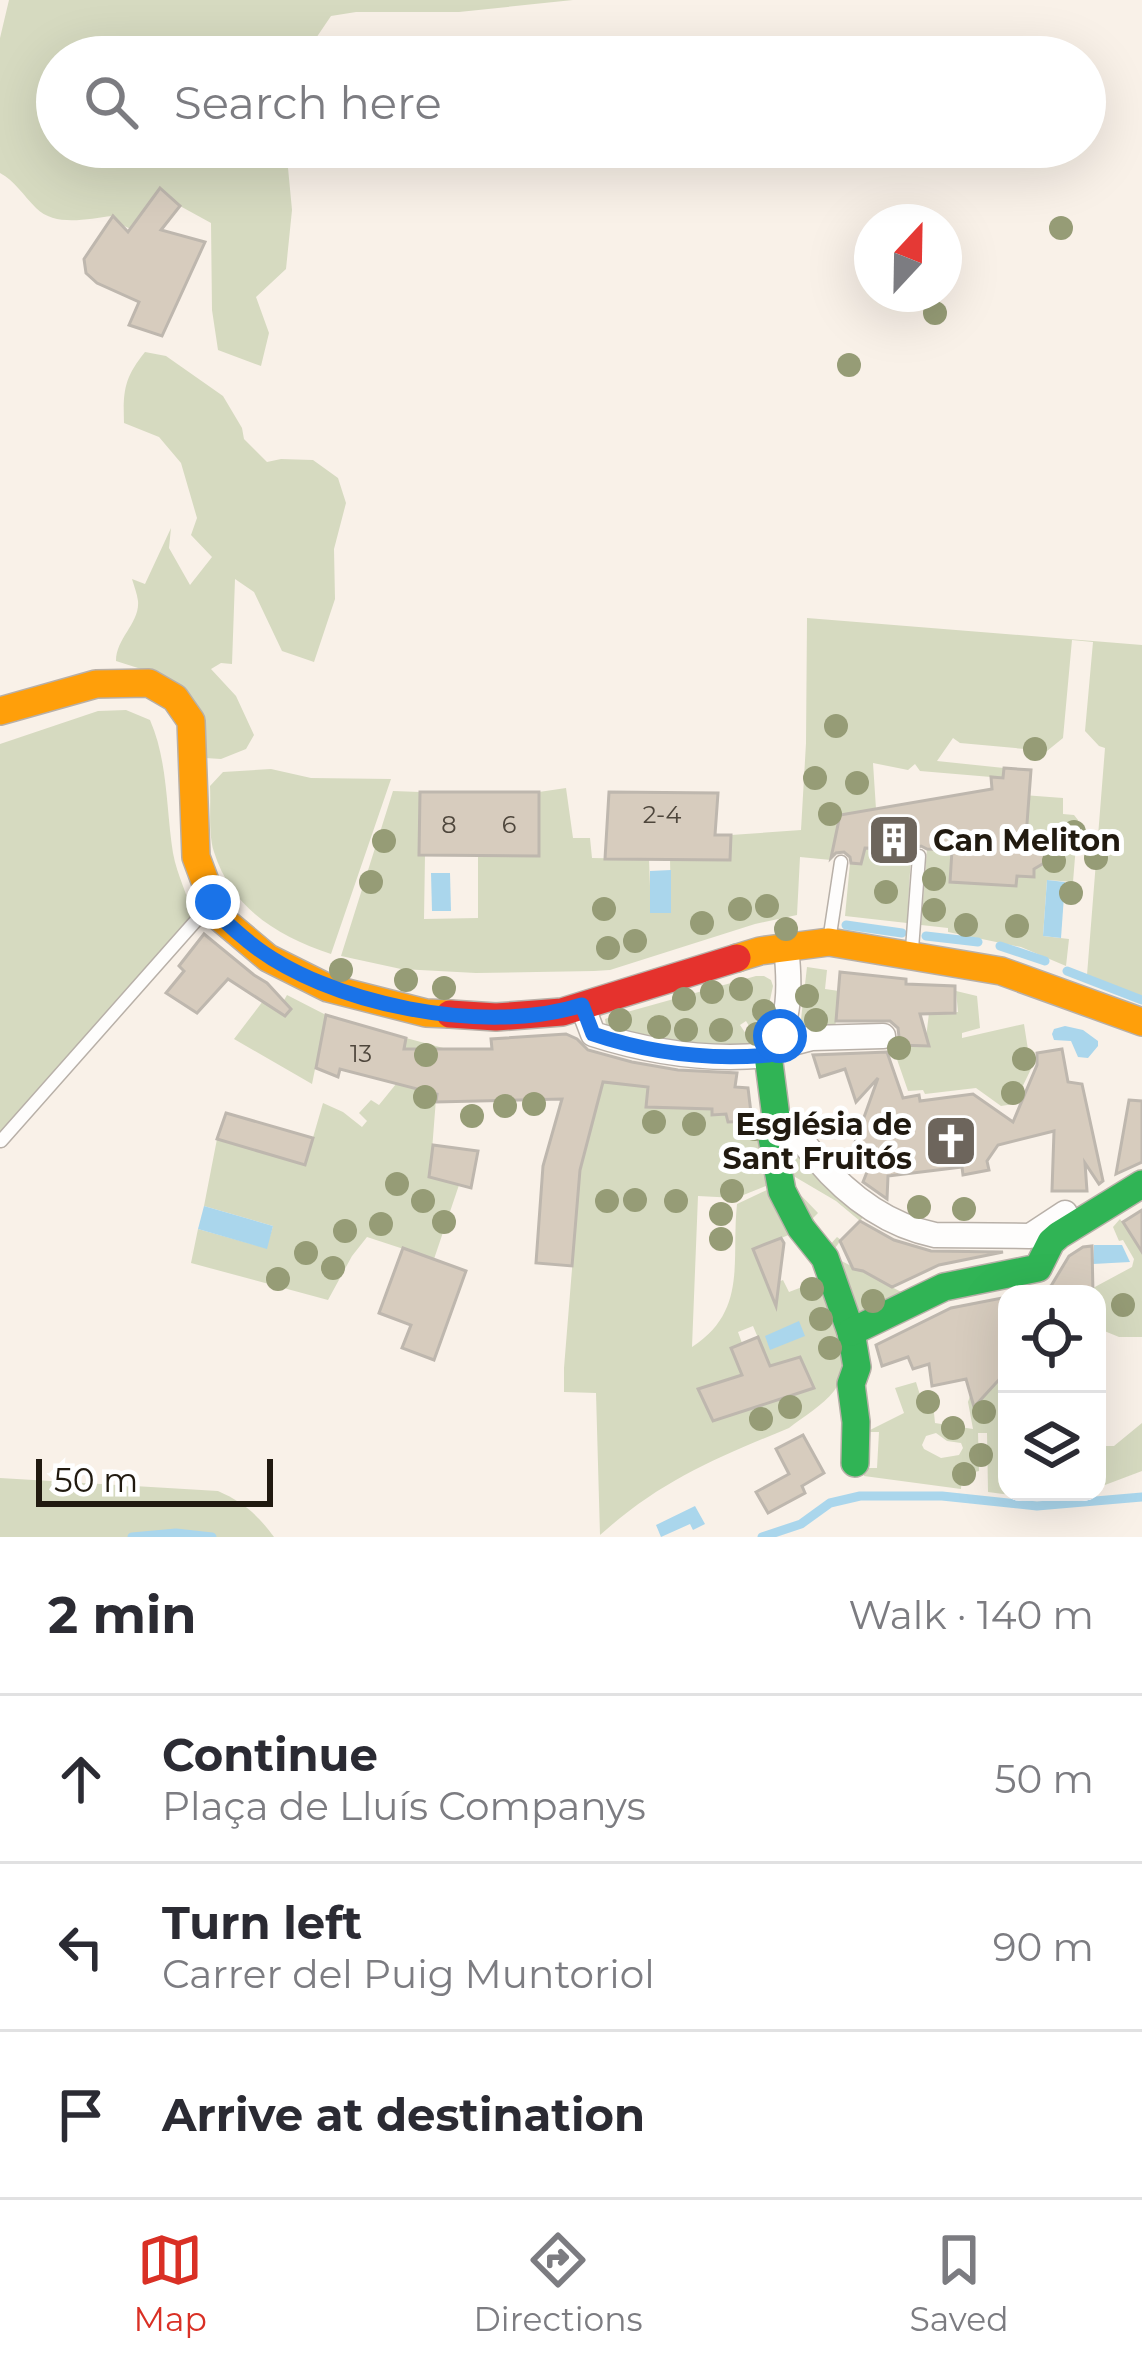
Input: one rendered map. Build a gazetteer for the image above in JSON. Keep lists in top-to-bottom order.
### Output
{
  "places": {
    "building": ["Can Meliton"],
    "church": ["Església de Sant Fruitós"]
  },
  "house_numbers": [
    "2-4",
    "8",
    "6",
    "13"
  ],
  "scale_bar": "50 m",
  "north": "top",
  "page": {
    "search": "Search here",
    "scale": "50 m",
    "heading": ["2 min", "Walk · 140 m"],
    "list": [
      ["Continue", "Plaça de Lluís Companys", "50 m"],
      ["Turn left", "Carrer del Puig Muntoriol", "90 m"],
      "Arrive at destination"
    ],
    "nav": ["Map", "Directions", "Saved"]
  }
}
